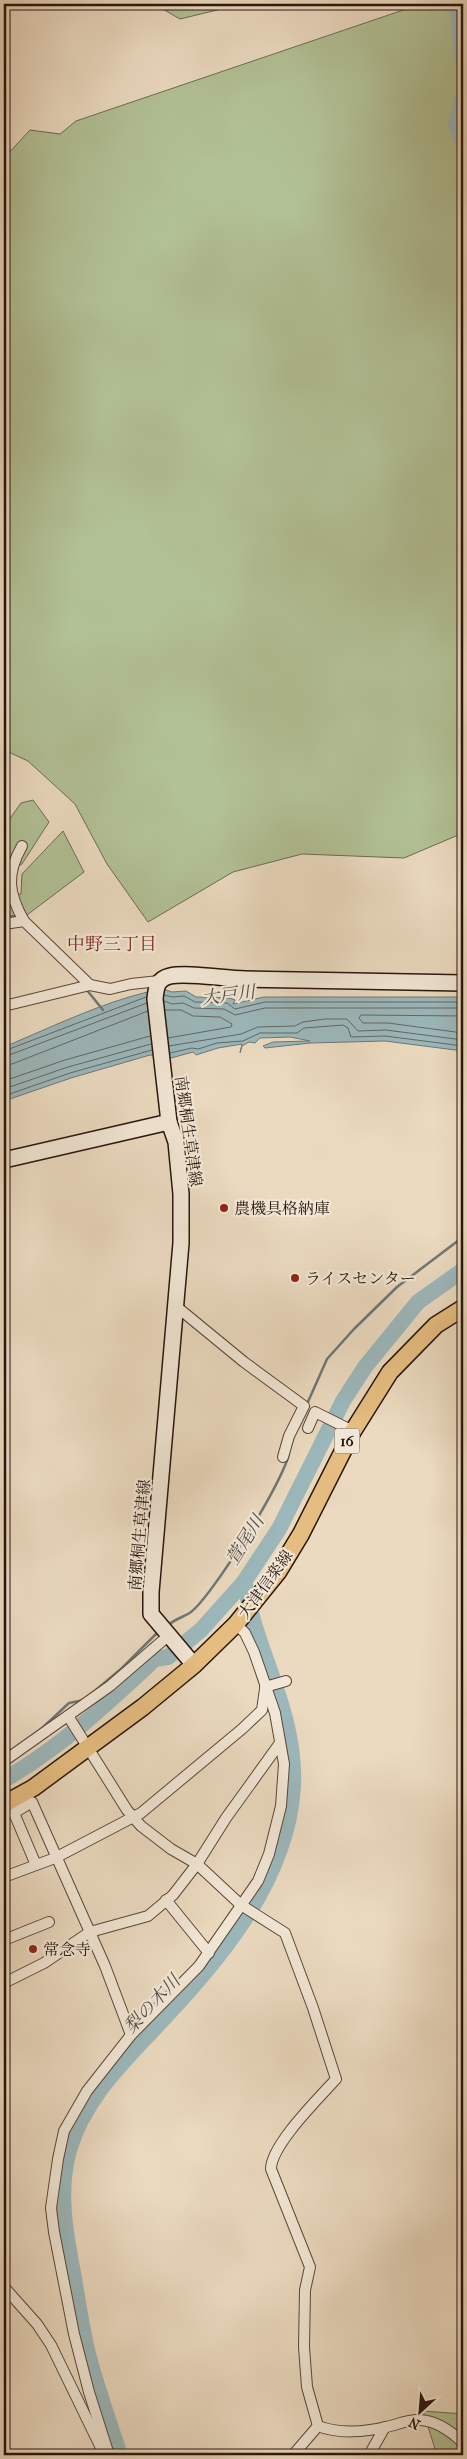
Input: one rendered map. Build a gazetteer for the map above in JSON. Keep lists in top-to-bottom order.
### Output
{
  "streets": {
    "main road": ["南郷桐生草津線", "16", "大津信楽線"]
  },
  "crossings": [
    ["南郷桐生草津線", "大津信楽線"]
  ],
  "districts": ["中野三丁目"],
  "water": ["大戸川", "萱尾川", "梨の木川"],
  "places": ["農機具格納庫", "ライスセンター", "常念寺"],
  "north": "bottom left"
}
